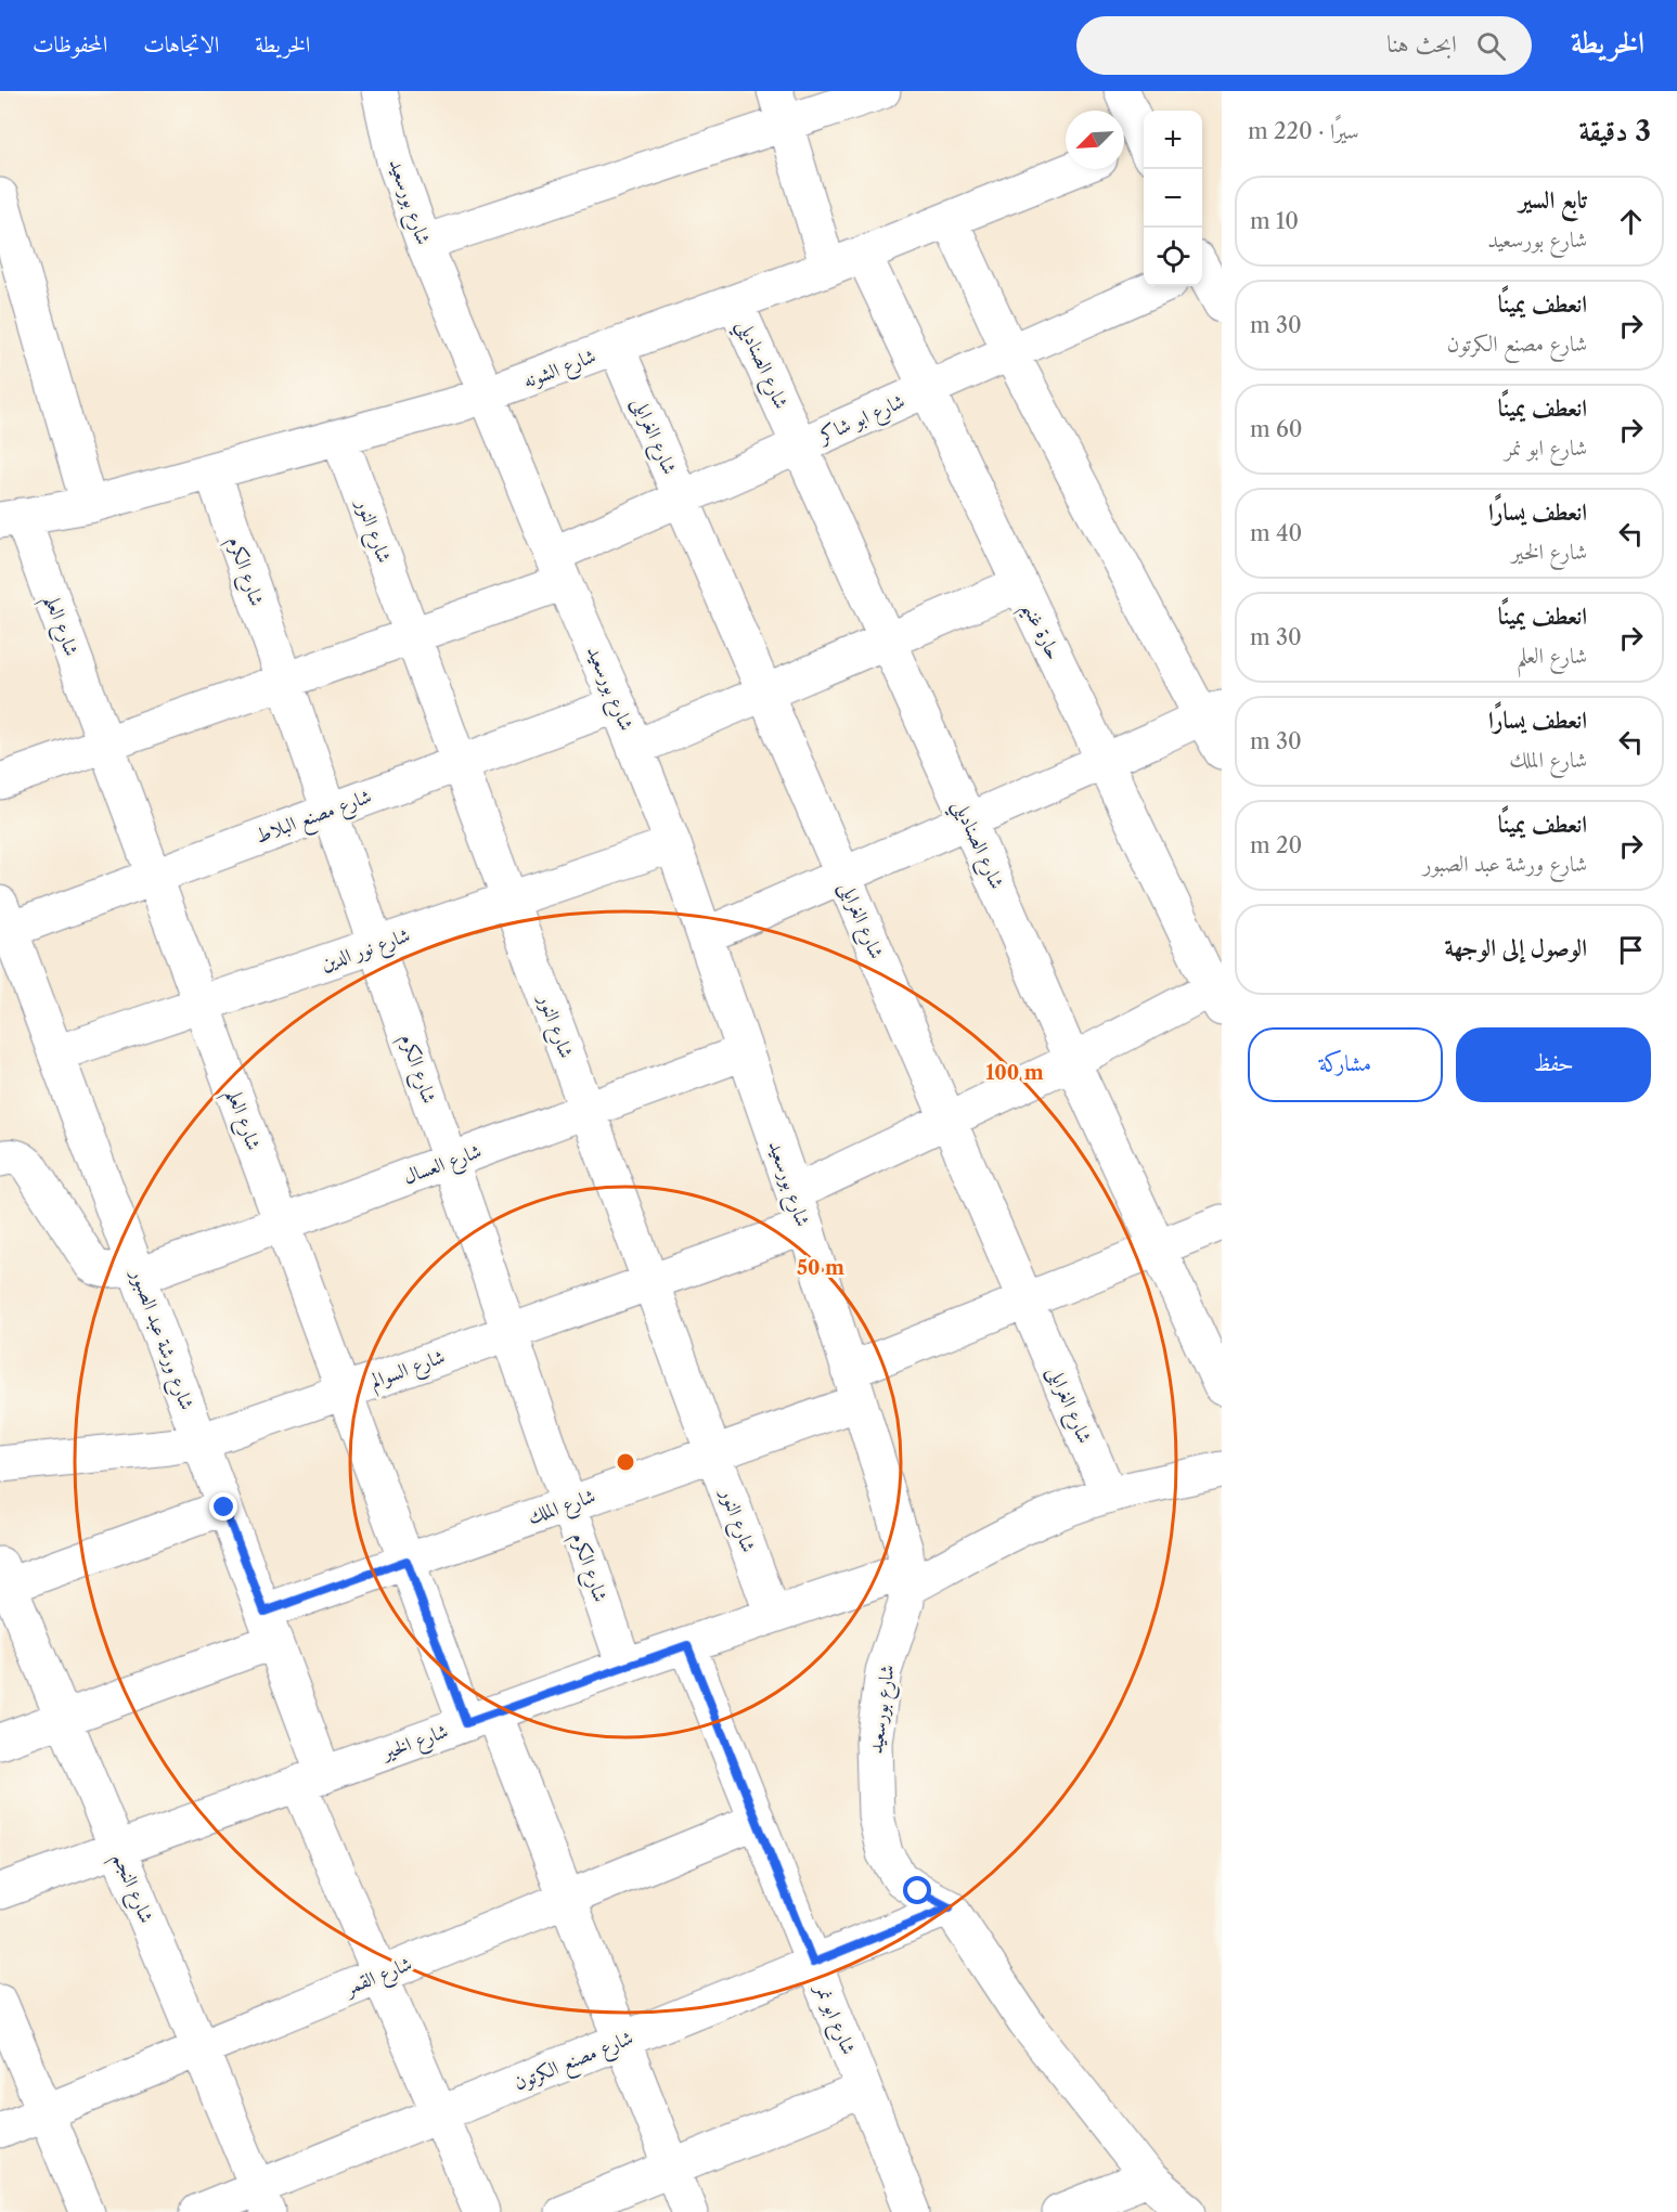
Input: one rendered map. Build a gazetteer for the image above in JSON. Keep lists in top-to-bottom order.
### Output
{
  "streets": {
    "street": [
      "شارع بورسعيد",
      "شارع الصناديلي",
      "شارع الشونه",
      "شارع ابو شاكر",
      "شارع الغرابلى",
      "شارع النور",
      "شارع الكرم",
      "شارع العلم",
      "حارة غنيم",
      "شارع مصنع البلاط",
      "شارع نور الدين",
      "شارع العسال",
      "شارع ورشة عبد الصبور",
      "شارع السوالم",
      "شارع الملك",
      "شارع الخير",
      "شارع النجم",
      "شارع القمر",
      "شارع ابو نمر",
      "شارع مصنع الكرتون"
    ]
  },
  "crossings": [
    ["شارع بورسعيد", "شارع الشونه"],
    ["شارع بورسعيد", "شارع ابو شاكر"],
    ["شارع بورسعيد", "شارع مصنع البلاط"],
    ["شارع بورسعيد", "شارع نور الدين"],
    ["شارع بورسعيد", "شارع العسال"],
    ["شارع بورسعيد", "شارع السوالم"],
    ["شارع بورسعيد", "شارع الملك"],
    ["شارع بورسعيد", "شارع الخير"],
    ["شارع بورسعيد", "شارع مصنع الكرتون"],
    ["شارع الصناديلي", "شارع الشونه"],
    ["شارع الصناديلي", "شارع ابو شاكر"],
    ["شارع الصناديلي", "شارع الملك"],
    ["شارع الشونه", "شارع الغرابلى"],
    ["شارع الشونه", "شارع النور"],
    ["شارع الشونه", "شارع الكرم"],
    ["شارع الشونه", "شارع العلم"],
    ["شارع الشونه", "حارة غنيم"],
    ["شارع ابو شاكر", "شارع الغرابلى"],
    ["شارع ابو شاكر", "شارع النور"],
    ["شارع ابو شاكر", "شارع الكرم"],
    ["شارع ابو شاكر", "شارع العلم"],
    ["شارع ابو شاكر", "حارة غنيم"],
    ["شارع الغرابلى", "شارع الملك"],
    ["شارع الغرابلى", "شارع الخير"],
    ["شارع النور", "شارع مصنع البلاط"],
    ["شارع النور", "شارع نور الدين"],
    ["شارع النور", "شارع العسال"],
    ["شارع النور", "شارع السوالم"],
    ["شارع النور", "شارع الملك"],
    ["شارع النور", "شارع الخير"],
    ["شارع الكرم", "شارع مصنع البلاط"],
    ["شارع الكرم", "شارع نور الدين"],
    ["شارع الكرم", "شارع العسال"],
    ["شارع الكرم", "شارع السوالم"],
    ["شارع الكرم", "شارع الملك"],
    ["شارع الكرم", "شارع الخير"],
    ["شارع العلم", "شارع مصنع البلاط"],
    ["شارع العلم", "شارع نور الدين"],
    ["شارع العلم", "شارع العسال"],
    ["شارع العلم", "شارع السوالم"],
    ["شارع العلم", "شارع الملك"],
    ["شارع العلم", "شارع الخير"],
    ["شارع العلم", "شارع القمر"],
    ["شارع العلم", "شارع مصنع الكرتون"],
    ["شارع مصنع البلاط", "شارع ورشة عبد الصبور"],
    ["شارع نور الدين", "شارع ورشة عبد الصبور"],
    ["شارع العسال", "شارع ورشة عبد الصبور"],
    ["شارع ورشة عبد الصبور", "شارع السوالم"],
    ["شارع ورشة عبد الصبور", "شارع الملك"],
    ["شارع ورشة عبد الصبور", "شارع الخير"],
    ["شارع ورشة عبد الصبور", "شارع القمر"],
    ["شارع ورشة عبد الصبور", "شارع مصنع الكرتون"],
    ["شارع الملك", "شارع النجم"],
    ["شارع الخير", "شارع النجم"],
    ["شارع الخير", "شارع ابو نمر"],
    ["شارع النجم", "شارع القمر"],
    ["شارع النجم", "شارع مصنع الكرتون"],
    ["شارع القمر", "شارع ابو نمر"],
    ["شارع ابو نمر", "شارع مصنع الكرتون"]
  ],
  "north": "bottom left",
  "page": {
    "header": "الخريطة",
    "search": "ابحث هنا",
    "nav": ["الخريطة", "الاتجاهات", "المحفوظات"],
    "heading": ["3 دقيقة", "سيرًا · 220 m"],
    "map_buttons": ["+", "−"],
    "list": [
      ["تابع السير", "شارع بورسعيد", "10 m"],
      ["انعطف يمينًا", "شارع مصنع الكرتون", "30 m"],
      ["انعطف يمينًا", "شارع ابو نمر", "60 m"],
      ["انعطف يسارًا", "شارع الخير", "40 m"],
      ["انعطف يمينًا", "شارع العلم", "30 m"],
      ["انعطف يسارًا", "شارع الملك", "30 m"],
      ["انعطف يمينًا", "شارع ورشة عبد الصبور", "20 m"],
      "الوصول إلى الوجهة"
    ],
    "buttons": ["حفظ", "مشاركة"]
  },
  "rings": ["100 m", "50 m"]
}
